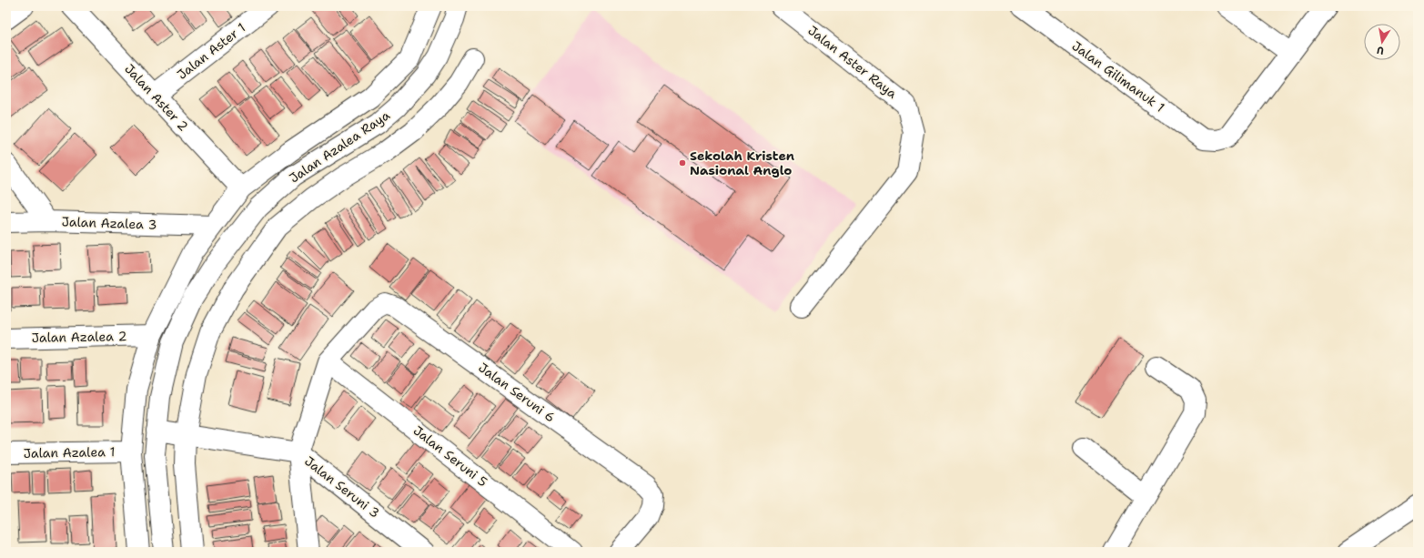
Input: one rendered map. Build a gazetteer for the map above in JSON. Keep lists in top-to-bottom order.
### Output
{
  "streets": {
    "street": [
      "Jalan Aster 1",
      "Jalan Aster Raya",
      "Jalan Gilimanuk 1",
      "Jalan Aster 2",
      "Jalan Azalea Raya",
      "Jalan Azalea 3",
      "Jalan Azalea 2",
      "Jalan Seruni 6",
      "Jalan Azalea 1",
      "Jalan Seruni 5",
      "Jalan Seruni 3"
    ]
  },
  "crossings": [
    ["Jalan Aster 1", "Jalan Aster 2"],
    ["Jalan Aster 2", "Jalan Azalea Raya"],
    ["Jalan Azalea Raya", "Jalan Azalea 3"],
    ["Jalan Azalea Raya", "Jalan Azalea 2"],
    ["Jalan Azalea Raya", "Jalan Azalea 1"],
    ["Jalan Azalea Raya", "Jalan Seruni 3"],
    ["Jalan Seruni 6", "Jalan Seruni 5"]
  ],
  "places": ["Sekolah Kristen Nasional Anglo"],
  "north": "bottom"
}
